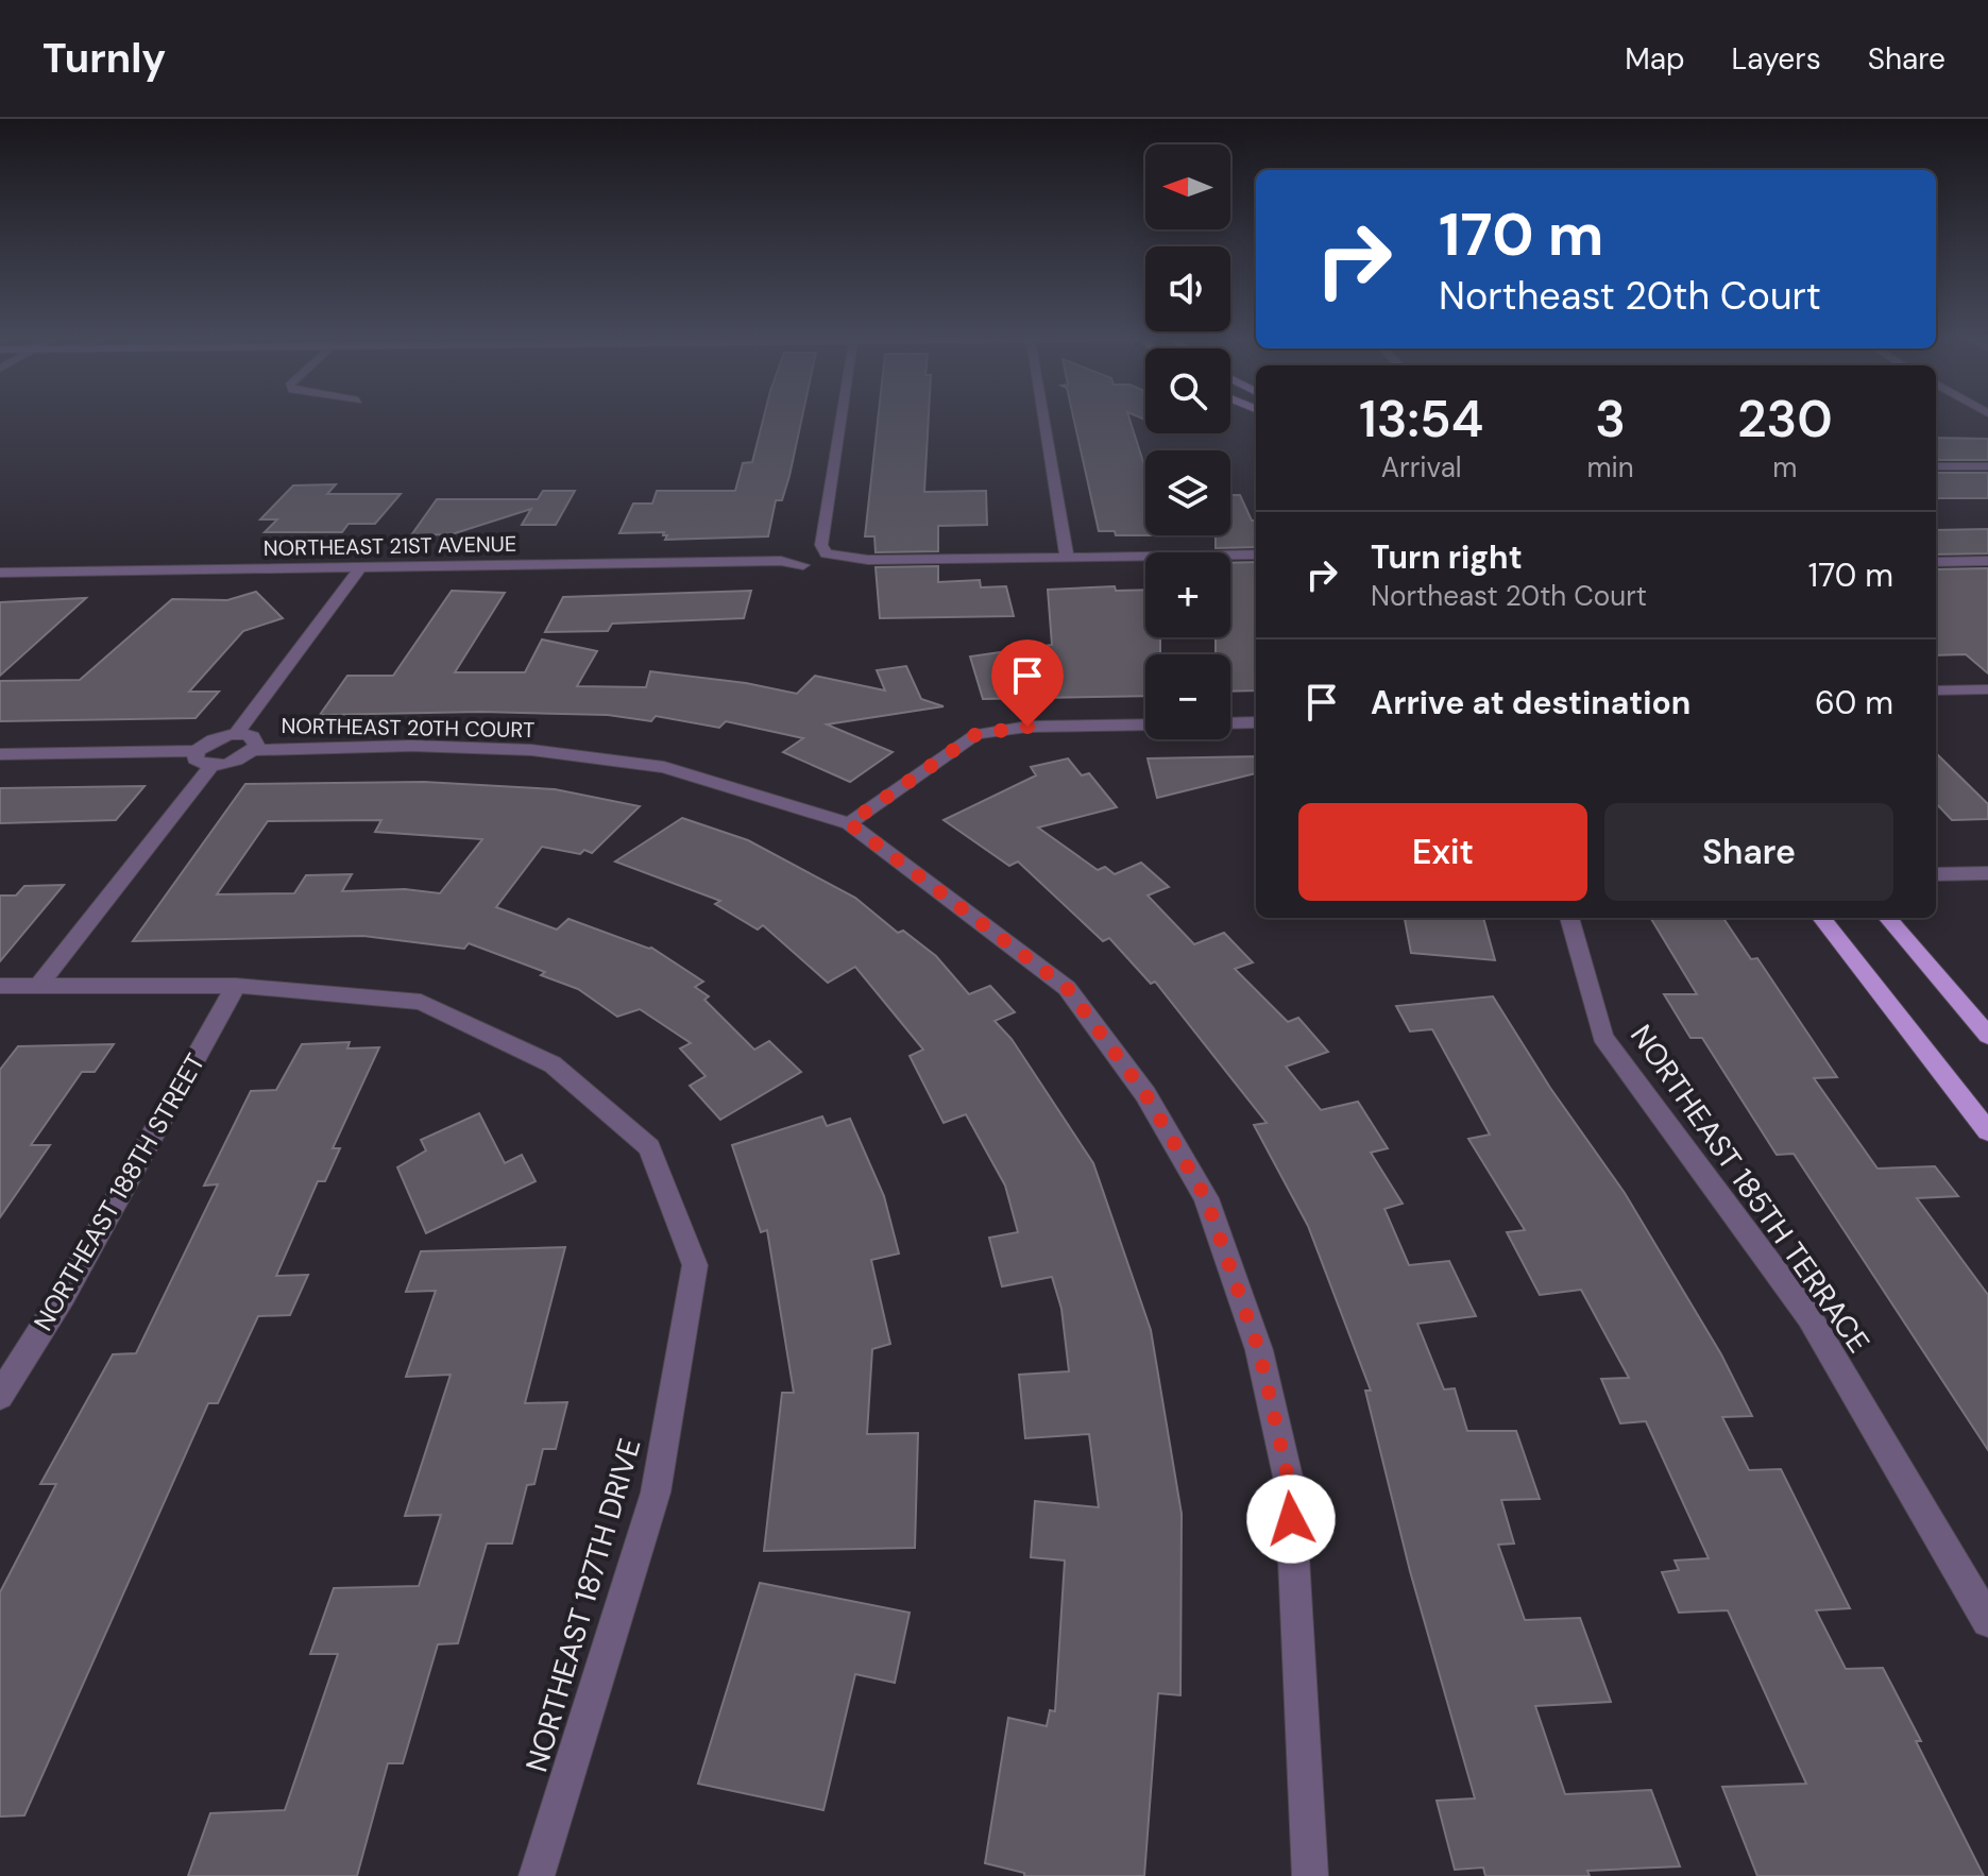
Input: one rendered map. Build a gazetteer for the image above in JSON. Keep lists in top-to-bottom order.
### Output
{
  "streets": {
    "street": [
      "NORTHEAST 21ST AVENUE",
      "NORTHEAST 20TH COURT",
      "NORTHEAST 185TH TERRACE",
      "NORTHEAST 188TH STREET",
      "NORTHEAST 187TH DRIVE"
    ]
  },
  "crossings": [
    ["NORTHEAST 188TH STREET", "NORTHEAST 187TH DRIVE"]
  ],
  "north": "left",
  "page": {
    "header": "Turnly",
    "nav": ["Map", "Layers", "Share"],
    "map_buttons": ["+", "−"],
    "turn": ["170 m", "Northeast 20th Court"],
    "eta": [
      "13:54",
      "Arrival",
      "3",
      "min",
      "230",
      "m"
    ],
    "list": [
      {
        "name": "Turn right",
        "note": "Northeast 20th Court",
        "value": "170 m"
      },
      {
        "name": "Arrive at destination",
        "value": "60 m"
      }
    ],
    "buttons": ["Exit", "Share"]
  }
}
